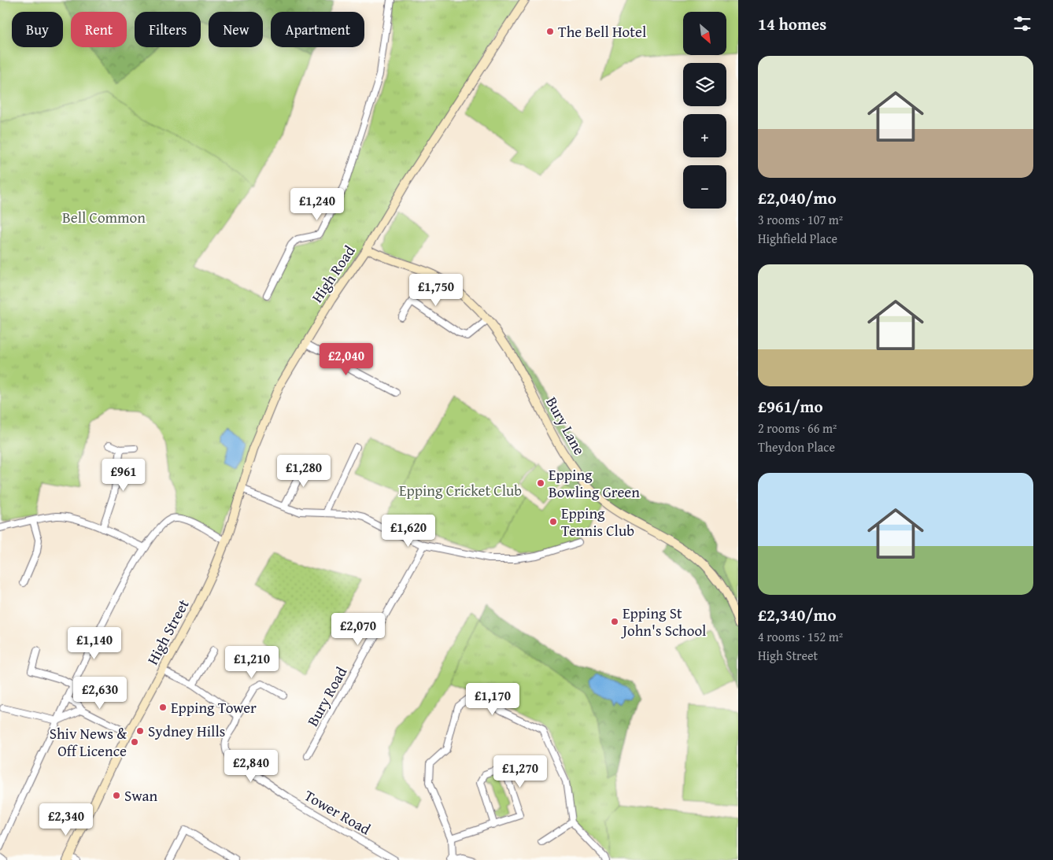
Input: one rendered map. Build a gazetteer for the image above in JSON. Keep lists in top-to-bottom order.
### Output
{
  "streets": {
    "main road": ["High Road", "Bury Lane", "High Street"],
    "street": ["Bury Road", "Tower Road"]
  },
  "crossings": [
    ["High Road", "Bury Lane"],
    ["High Road", "High Street"]
  ],
  "parks": ["Bell Common", "Epping Cricket Club"],
  "places": [
    "The Bell Hotel",
    "Epping Bowling Green",
    "Epping Tennis Club",
    "Epping St John's School",
    "Epping Tower",
    "Sydney Hills",
    "Shiv News & Off Licence",
    "Swan"
  ],
  "north": "bottom right",
  "page": {
    "heading": "14 homes",
    "map_buttons": ["+", "−"],
    "chip": [
      "Buy",
      "Rent",
      "Filters",
      "New",
      "Apartment"
    ],
    "list": [
      {
        "name": "£2,040/mo",
        "note": "3 rooms · 107 m² · Highfield Place"
      },
      {
        "name": "£961/mo",
        "note": "2 rooms · 66 m² · Theydon Place"
      },
      {
        "name": "£2,340/mo",
        "note": "4 rooms · 152 m² · High Street"
      }
    ],
    "price": [
      "£1,240",
      "£1,750",
      "£2,040",
      "£1,280",
      "£961",
      "£1,620",
      "£2,070",
      "£1,140",
      "£1,210",
      "£2,630",
      "£1,170",
      "£2,840",
      "£1,270",
      "£2,340"
    ]
  }
}
